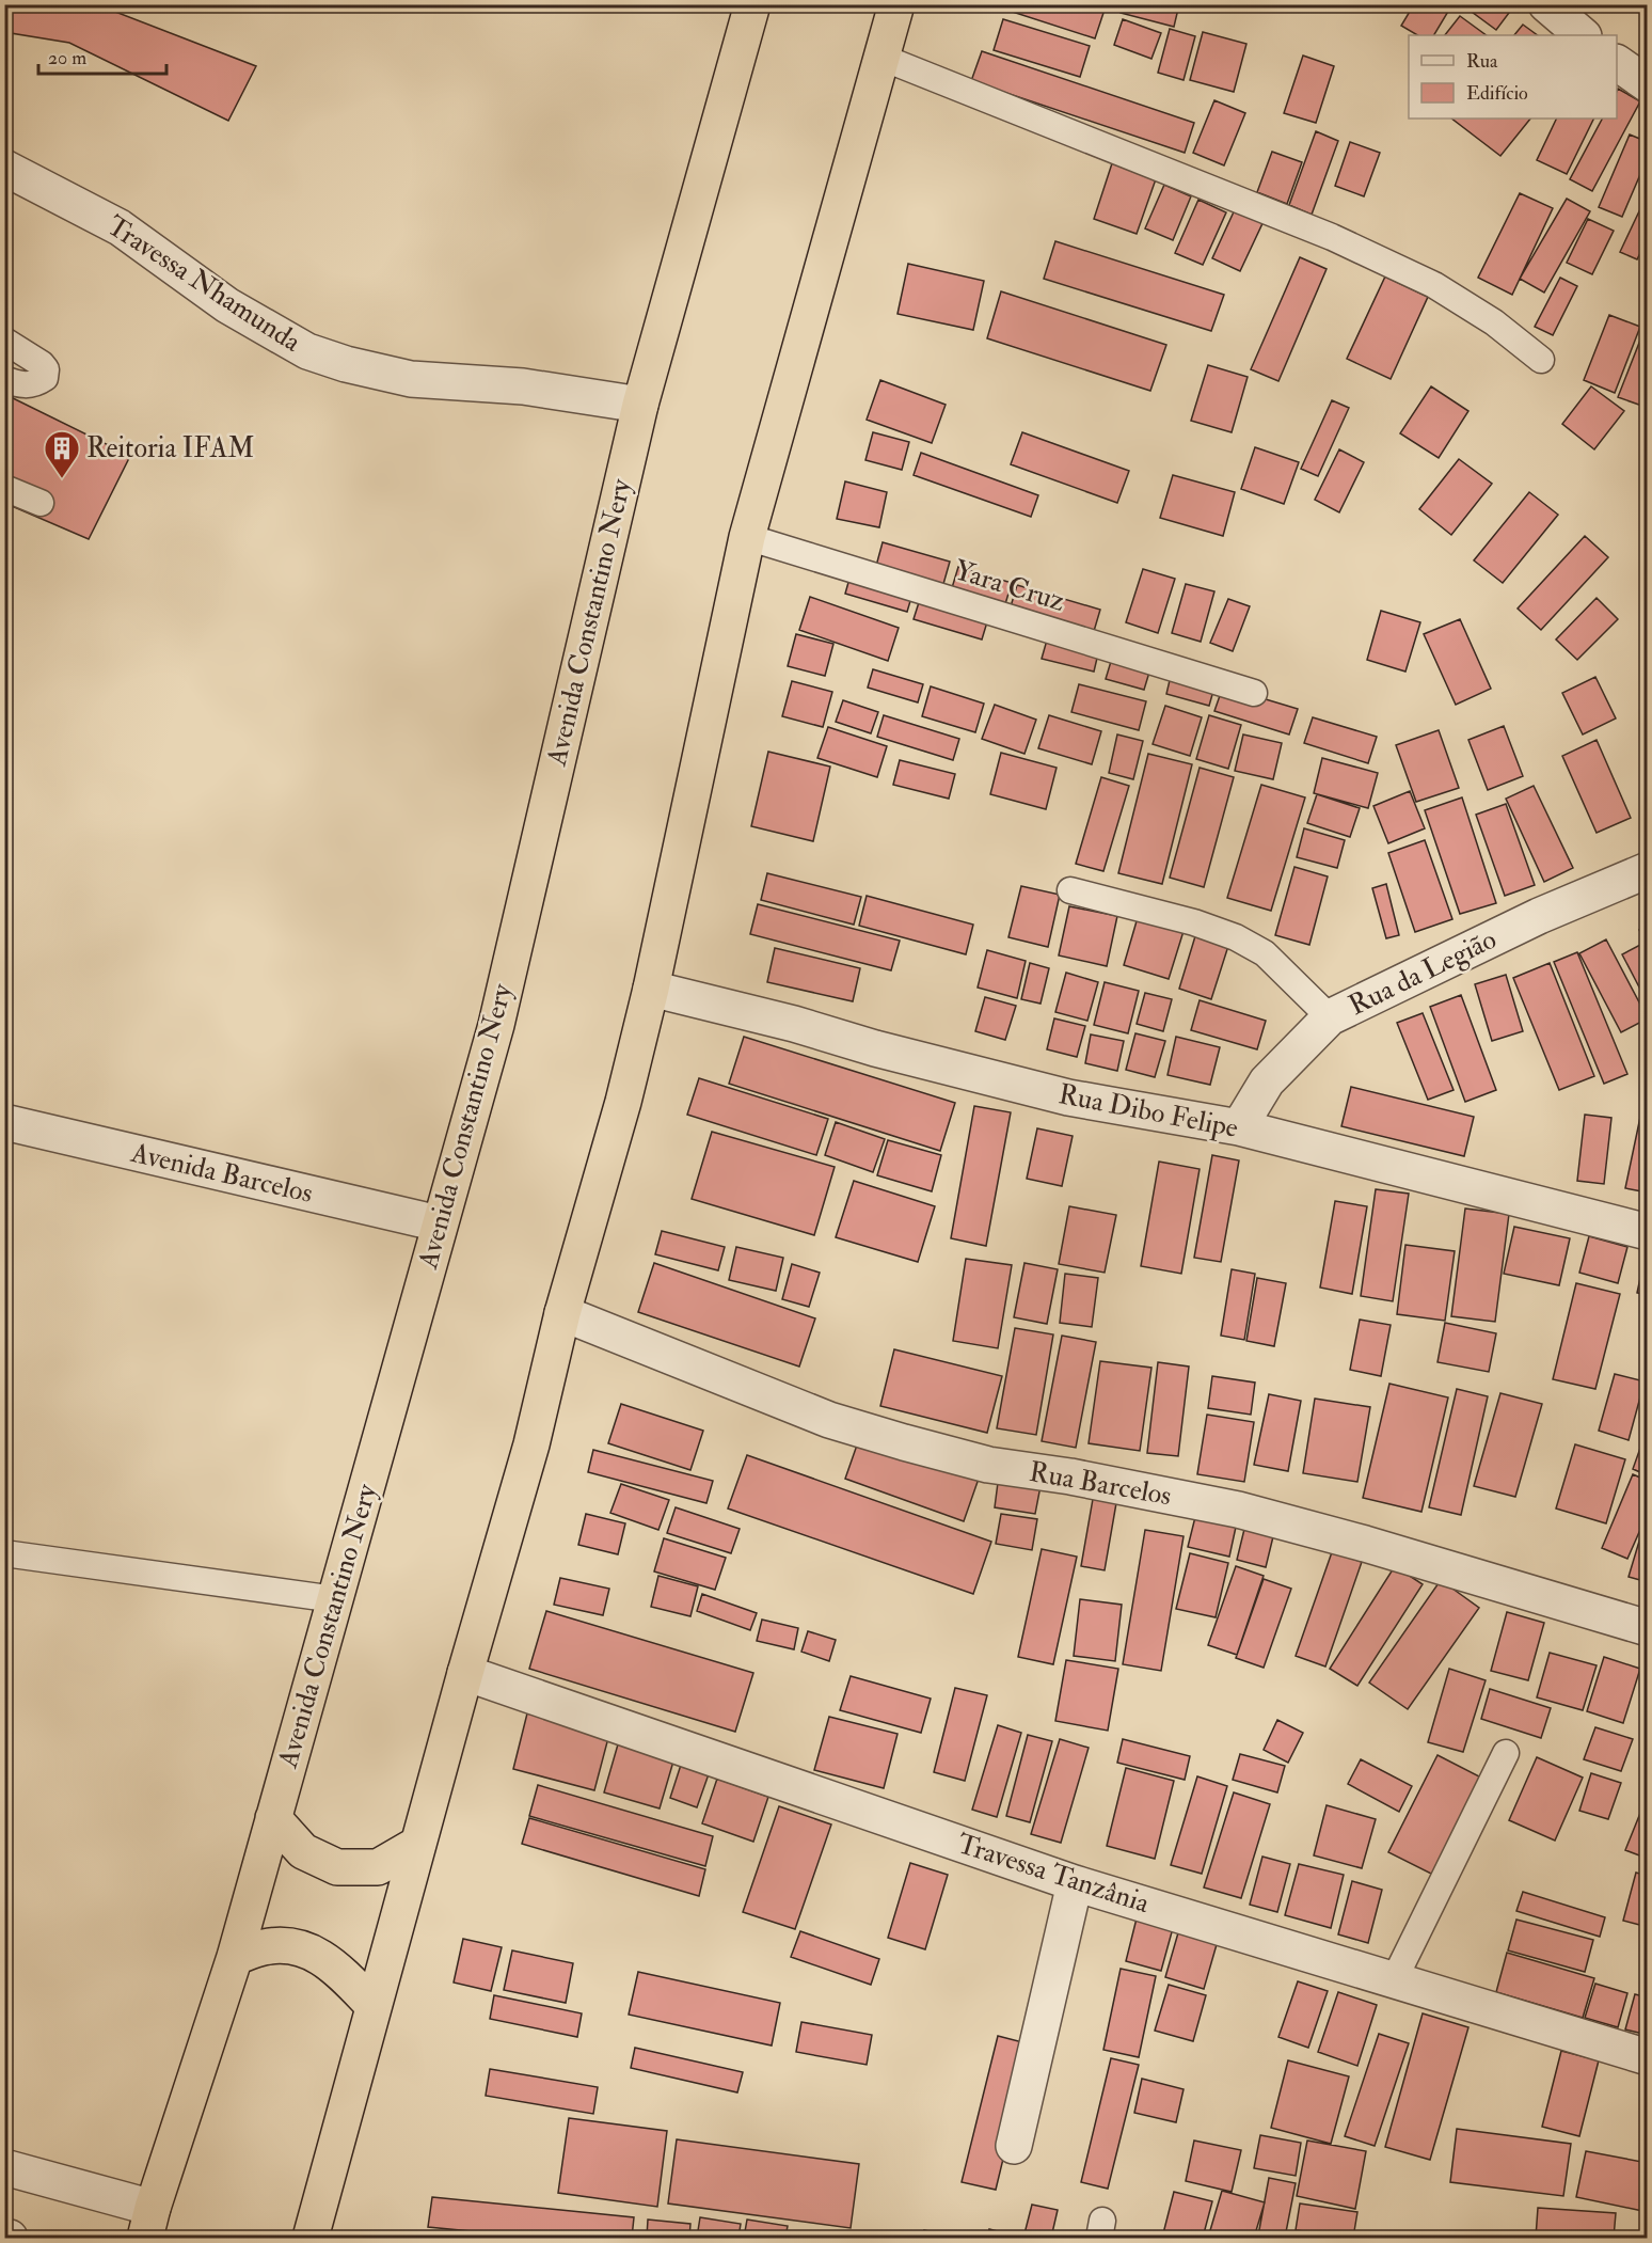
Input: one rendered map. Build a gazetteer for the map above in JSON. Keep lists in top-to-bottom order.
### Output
{
  "streets": {
    "highway": ["Avenida Constantino Nery"],
    "street": [
      "Travessa Nhamunda",
      "Rua da Legião",
      "Rua Dibo Felipe",
      "Avenida Barcelos",
      "Rua Barcelos",
      "Travessa Tanzânia"
    ],
    "lane": ["Yara Cruz"]
  },
  "crossings": [
    ["Travessa Nhamunda", "Avenida Constantino Nery"],
    ["Avenida Constantino Nery", "Avenida Barcelos"],
    ["Rua da Legião", "Rua Dibo Felipe"]
  ],
  "places": {
    "building": ["Reitoria IFAM"]
  },
  "legend": ["Rua", "Edifício"],
  "scale_bar": "20 m"
}
